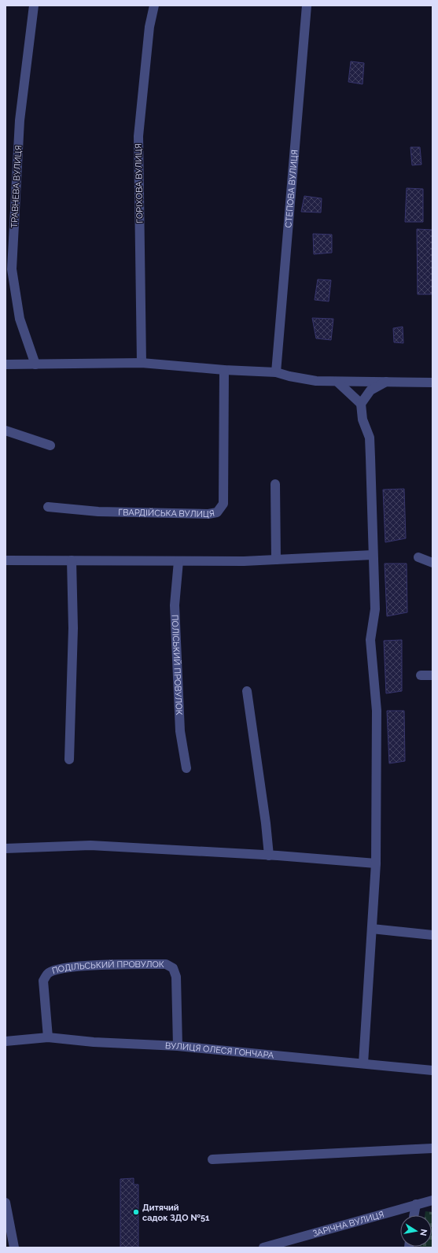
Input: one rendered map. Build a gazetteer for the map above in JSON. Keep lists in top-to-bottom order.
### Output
{
  "streets": {
    "street": [
      "ГОРІХОВА ВУЛИЦЯ",
      "ТРАВНЕВА ВУЛИЦЯ",
      "СТЕПОВА ВУЛИЦЯ",
      "ГВАРДІЙСЬКА ВУЛИЦЯ",
      "ПОЛІСЬКИЙ ПРОВУЛОК",
      "ПОДІЛЬСЬКИЙ ПРОВУЛОК",
      "ВУЛИЦЯ ОЛЕСЯ ГОНЧАРА",
      "ЗАРІЧНА ВУЛИЦЯ"
    ]
  },
  "crossings": [
    ["ПОДІЛЬСЬКИЙ ПРОВУЛОК", "ВУЛИЦЯ ОЛЕСЯ ГОНЧАРА"]
  ],
  "places": ["Дитячий садок ЗДО №51"],
  "north": "right"
}
